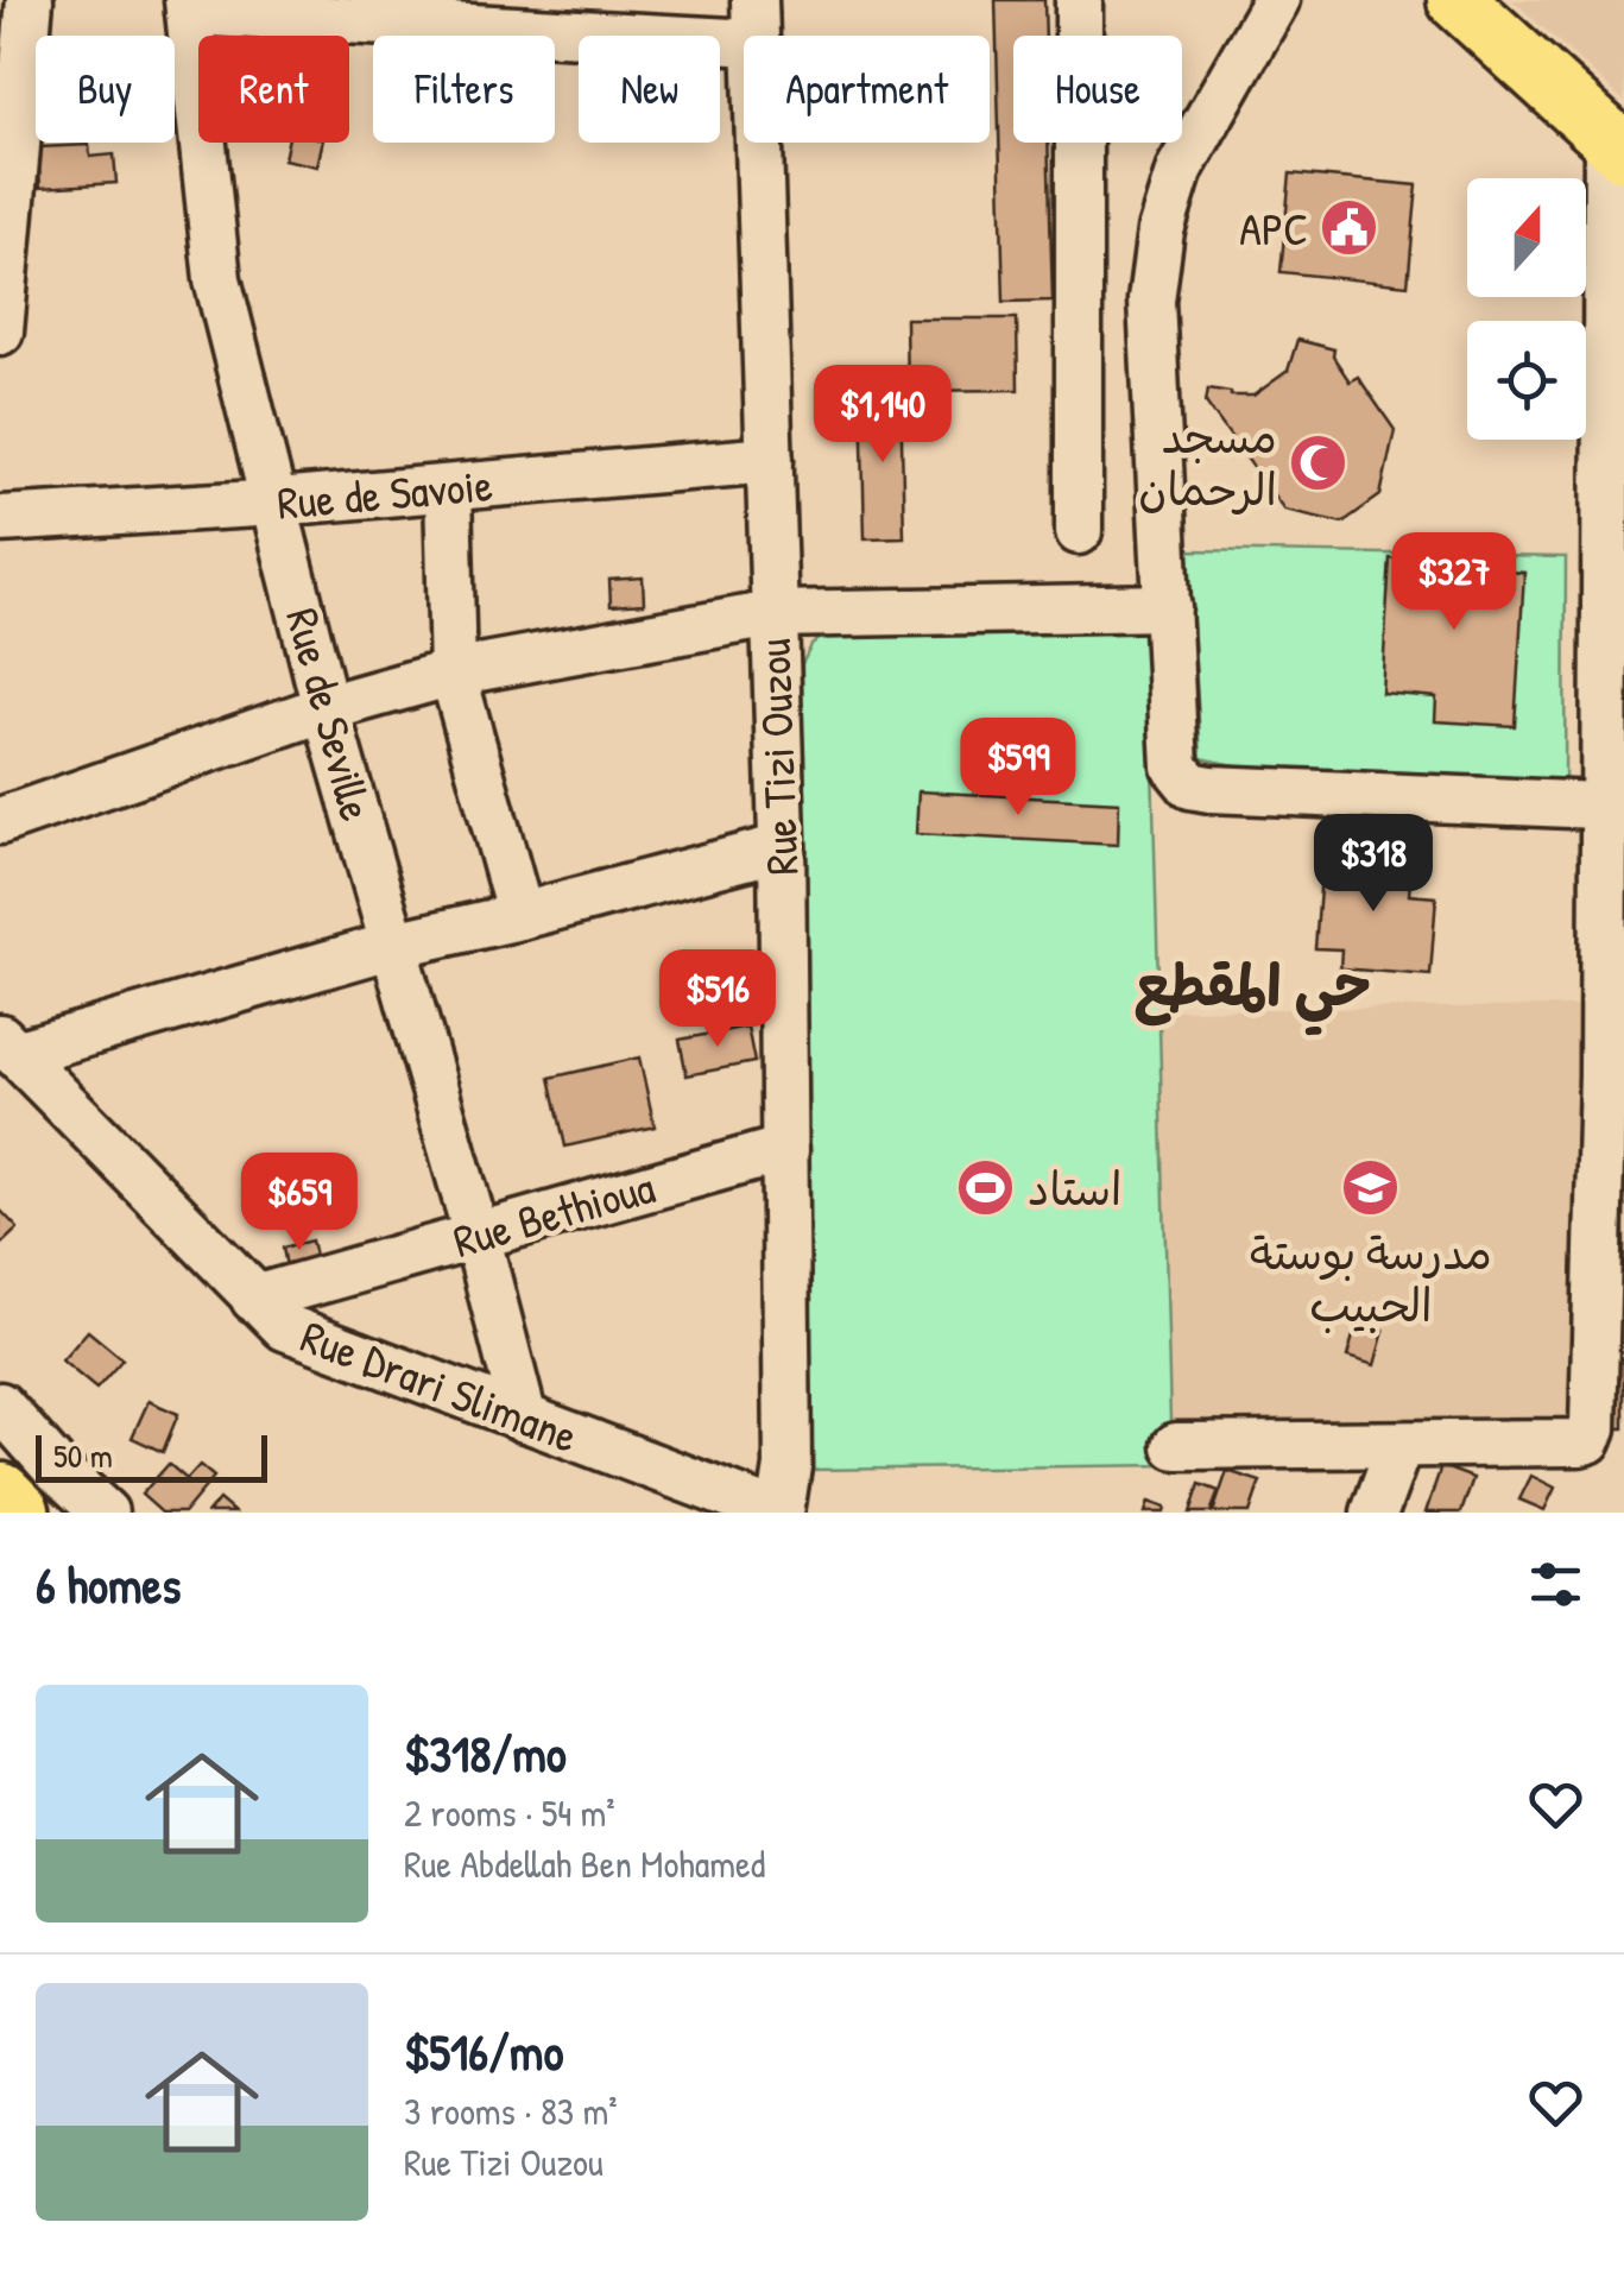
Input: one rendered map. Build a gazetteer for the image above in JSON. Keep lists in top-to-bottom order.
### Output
{
  "streets": {
    "street": [
      "Rue de Savoie",
      "Rue de Seville",
      "Rue Tizi Ouzou",
      "Rue Bethioua",
      "Rue Drari Slimane"
    ]
  },
  "crossings": [
    ["Rue de Savoie", "Rue de Seville"],
    ["Rue de Savoie", "Rue Tizi Ouzou"],
    ["Rue de Seville", "Rue Bethioua"],
    ["Rue de Seville", "Rue Drari Slimane"],
    ["Rue Tizi Ouzou", "Rue Bethioua"],
    ["Rue Tizi Ouzou", "Rue Drari Slimane"],
    ["Rue Bethioua", "Rue Drari Slimane"]
  ],
  "districts": ["حي المقطع"],
  "places": {
    "public building": ["APC"],
    "mosque": ["مسجد الرحمان"],
    "sports": ["استاد"],
    "school or university": ["مدرسة بوستة الحبيب"]
  },
  "scale_bar": "50 m",
  "north": "top",
  "page": {
    "chip": [
      "Buy",
      "Rent",
      "Filters",
      "New",
      "Apartment",
      "House"
    ],
    "price": [
      "$1,140",
      "$327",
      "$599",
      "$318",
      "$516",
      "$659"
    ],
    "scale": "50 m",
    "heading": "6 homes",
    "list": [
      {
        "name": "$318/mo",
        "note": "2 rooms · 54 m² · Rue Abdellah Ben Mohamed"
      },
      {
        "name": "$516/mo",
        "note": "3 rooms · 83 m² · Rue Tizi Ouzou"
      }
    ]
  }
}
